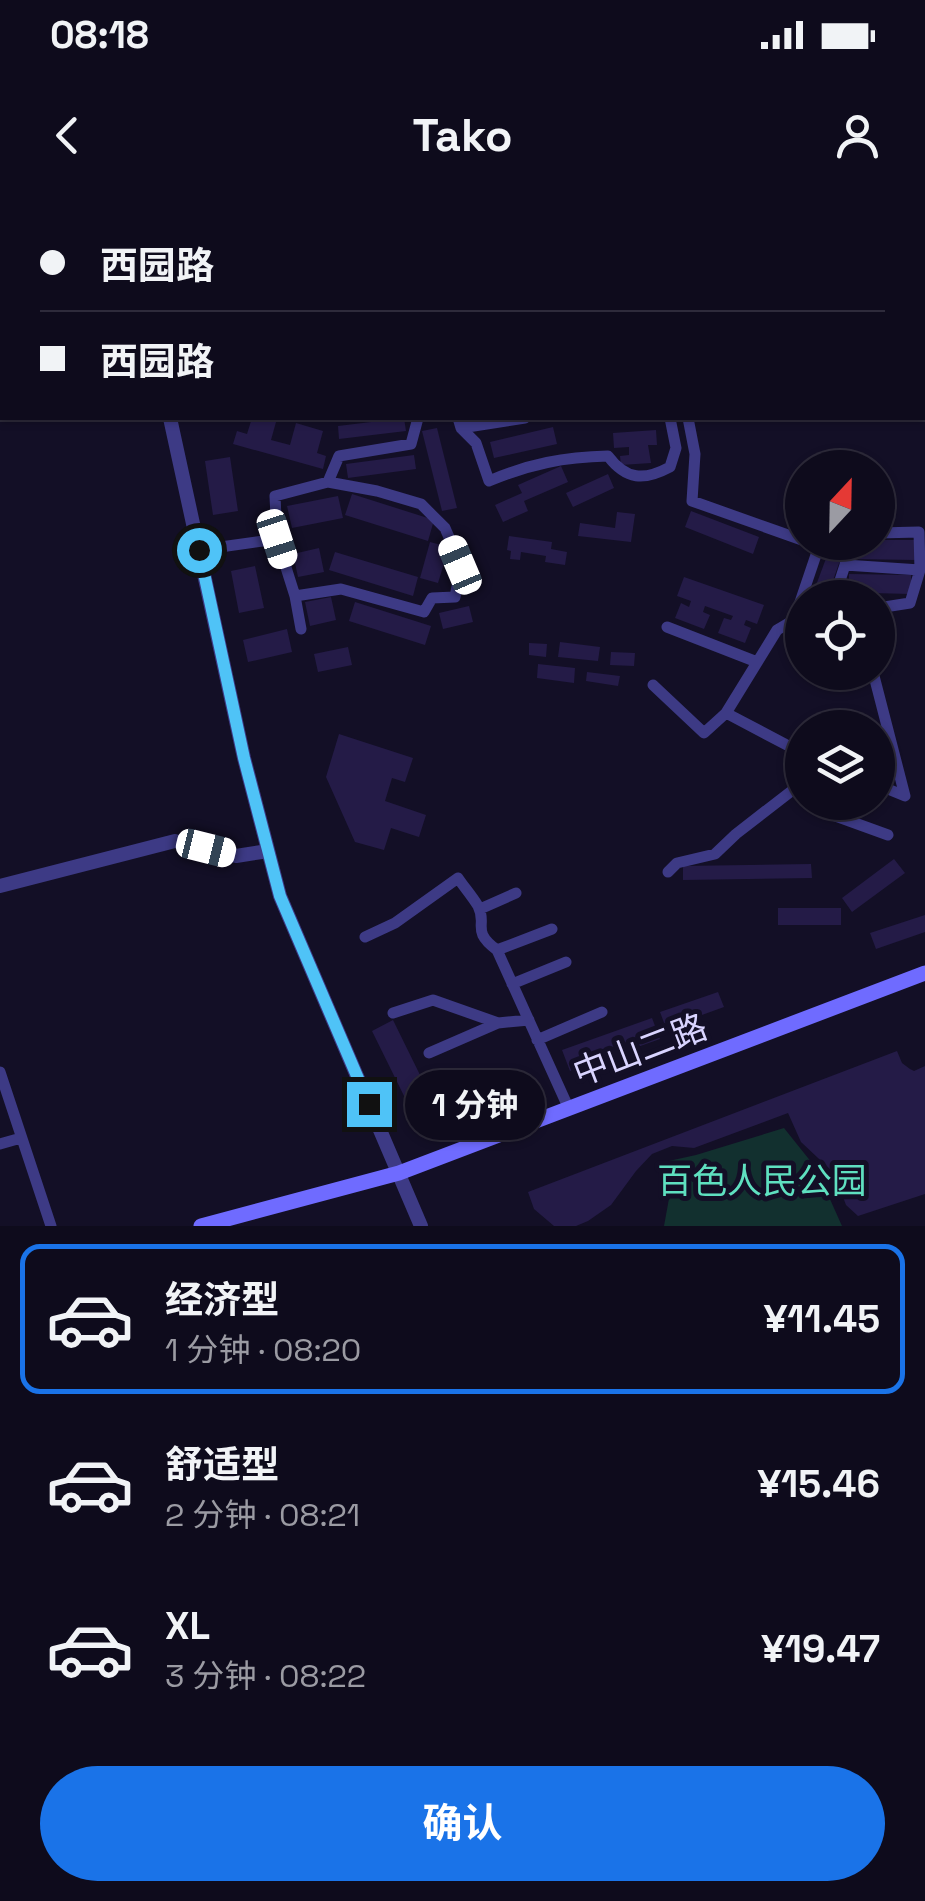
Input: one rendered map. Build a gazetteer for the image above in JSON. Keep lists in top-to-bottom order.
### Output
{
  "streets": {
    "main road": ["中山二路"]
  },
  "parks": ["百色人民公园"],
  "north": "top",
  "page": {
    "status": "08:18",
    "header": "Tako",
    "banner": ["西园路", "西园路"],
    "bubble": "1 分钟",
    "list": [
      {
        "name": "经济型",
        "note": "1 分钟 · 08:20",
        "value": "¥11.45"
      },
      {
        "name": "舒适型",
        "note": "2 分钟 · 08:21",
        "value": "¥15.46"
      },
      {
        "name": "XL",
        "note": "3 分钟 · 08:22",
        "value": "¥19.47"
      }
    ],
    "buttons": "确认"
  }
}
